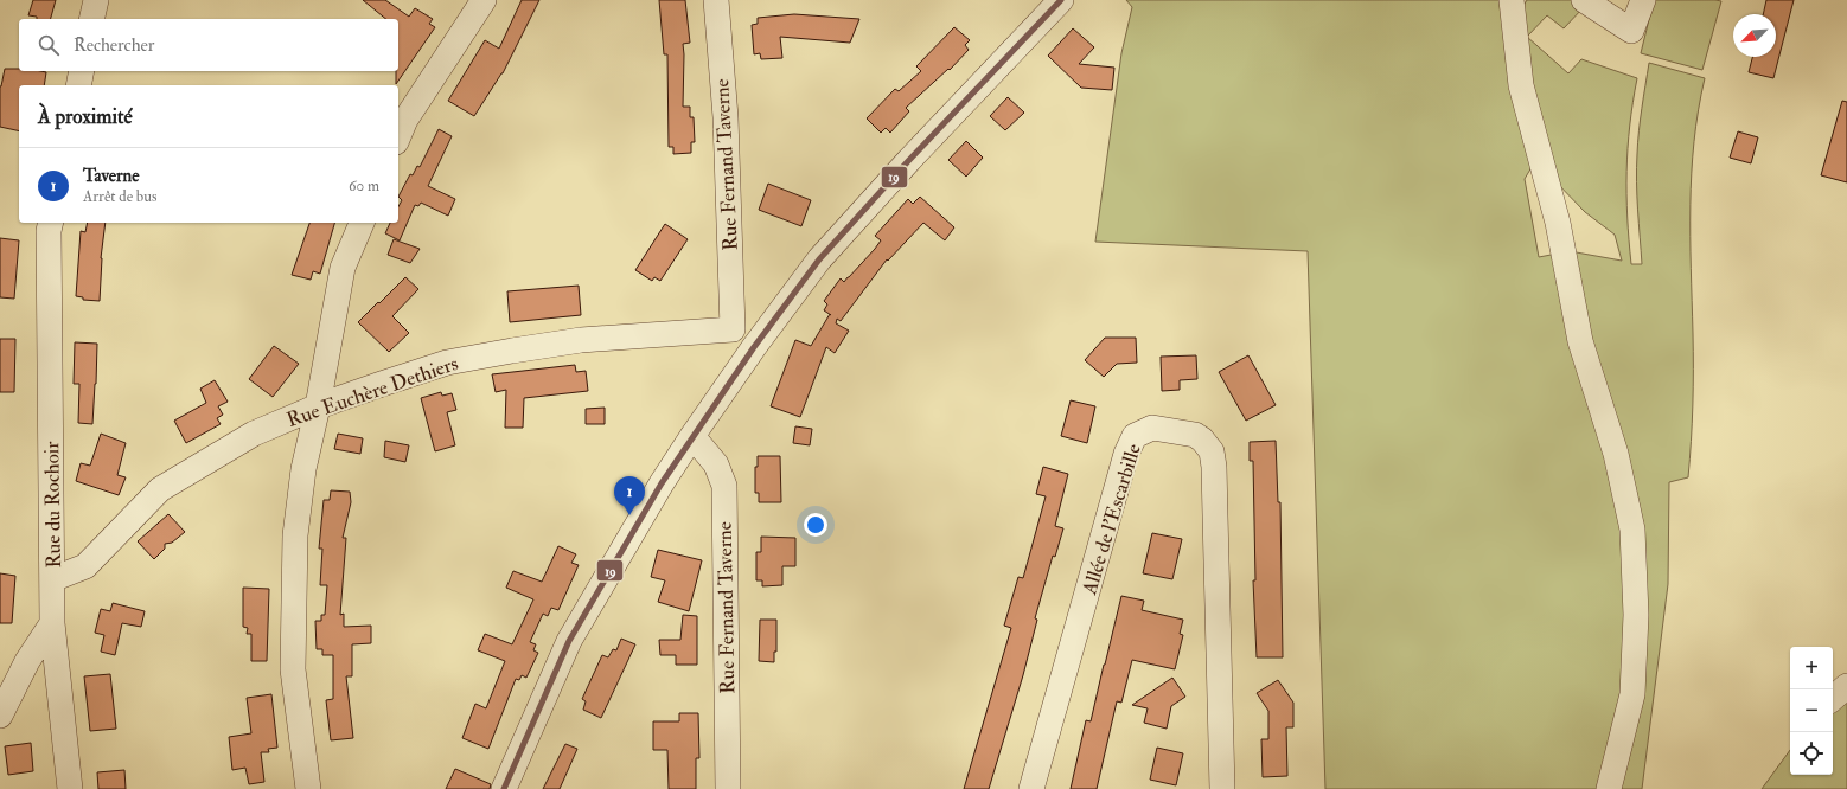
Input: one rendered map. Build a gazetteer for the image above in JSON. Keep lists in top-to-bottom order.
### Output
{
  "streets": {
    "street": [
      "Rue Fernand Taverne",
      "Rue Euchère Dethiers",
      "Rue du Rochoir",
      "Allée de l'Escarbille"
    ]
  },
  "crossings": [
    ["Rue Fernand Taverne", "Rue Euchère Dethiers"],
    ["Rue Euchère Dethiers", "Rue du Rochoir"]
  ],
  "lines": ["transit line 19"],
  "north": "bottom left",
  "page": {
    "search": "Rechercher",
    "heading": "À proximité",
    "list": [
      {
        "mark": "1",
        "name": "Taverne",
        "note": "Arrêt de bus",
        "value": "60 m"
      }
    ],
    "pins": "1",
    "map_buttons": ["+", "−"]
  }
}
